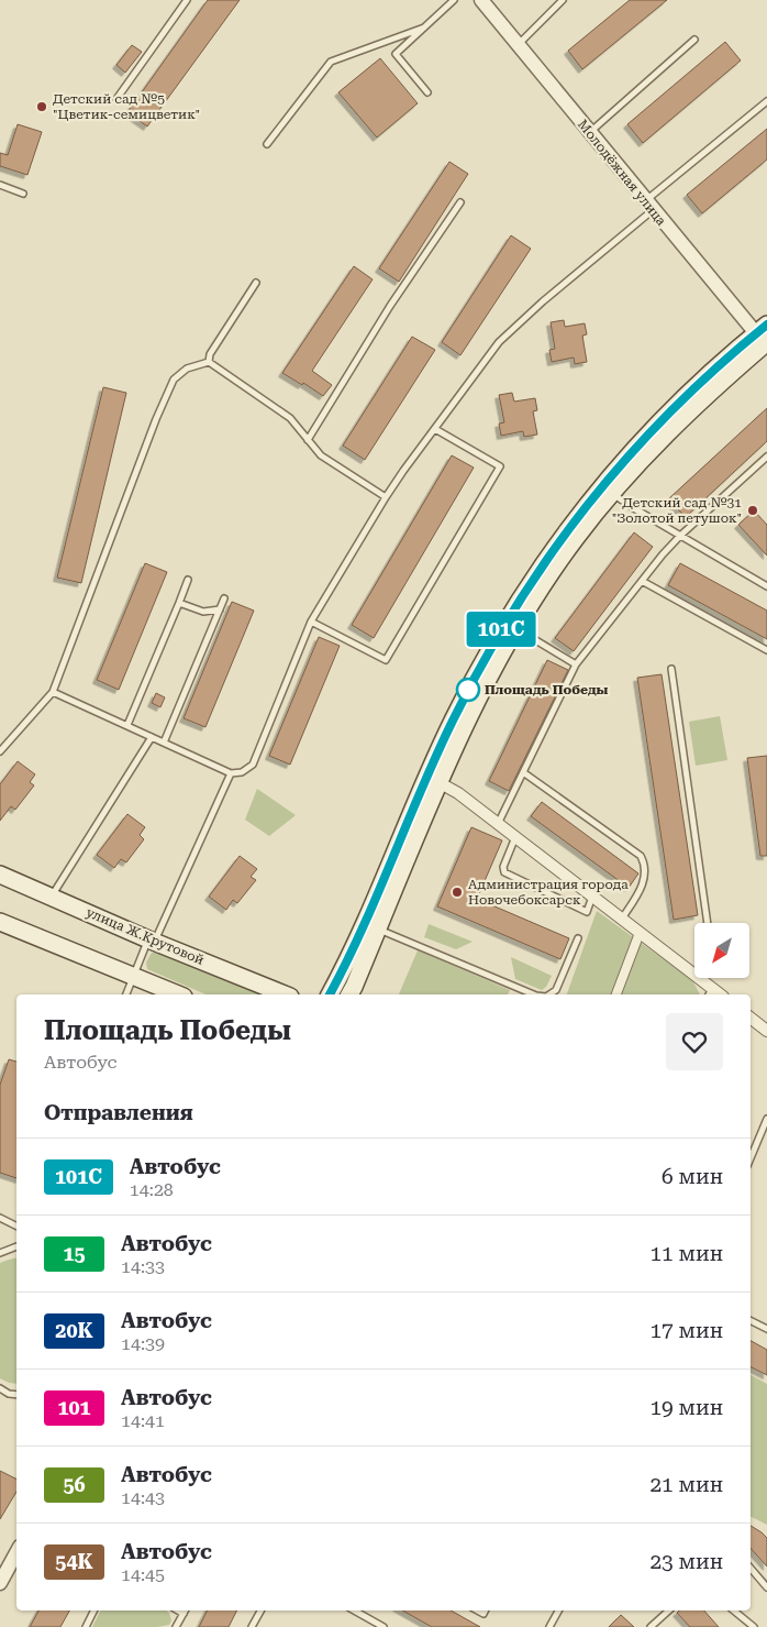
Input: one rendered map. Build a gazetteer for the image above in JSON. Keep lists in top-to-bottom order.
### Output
{
  "streets": {
    "main road": ["улица Ж.Крутовой"],
    "street": ["Молодёжная улица"]
  },
  "places": [
    "Детский сад №5 \"Цветик-семицветик\"",
    "Детский сад №31 \"Золотой петушок\"",
    "Площадь Победы",
    "Администрация города Новочебоксарск"
  ],
  "lines": ["bus line 101С"],
  "north": "bottom left",
  "page": {
    "on_map": "101С",
    "heading": [
      ["Площадь Победы", "Автобус"],
      "Отправления"
    ],
    "list": [
      {
        "mark": "101С",
        "name": "Автобус",
        "note": "14:28",
        "value": "6 мин"
      },
      {
        "mark": "15",
        "name": "Автобус",
        "note": "14:33",
        "value": "11 мин"
      },
      {
        "mark": "20К",
        "name": "Автобус",
        "note": "14:39",
        "value": "17 мин"
      },
      {
        "mark": "101",
        "name": "Автобус",
        "note": "14:41",
        "value": "19 мин"
      },
      {
        "mark": "56",
        "name": "Автобус",
        "note": "14:43",
        "value": "21 мин"
      },
      {
        "mark": "54К",
        "name": "Автобус",
        "note": "14:45",
        "value": "23 мин"
      }
    ]
  }
}
